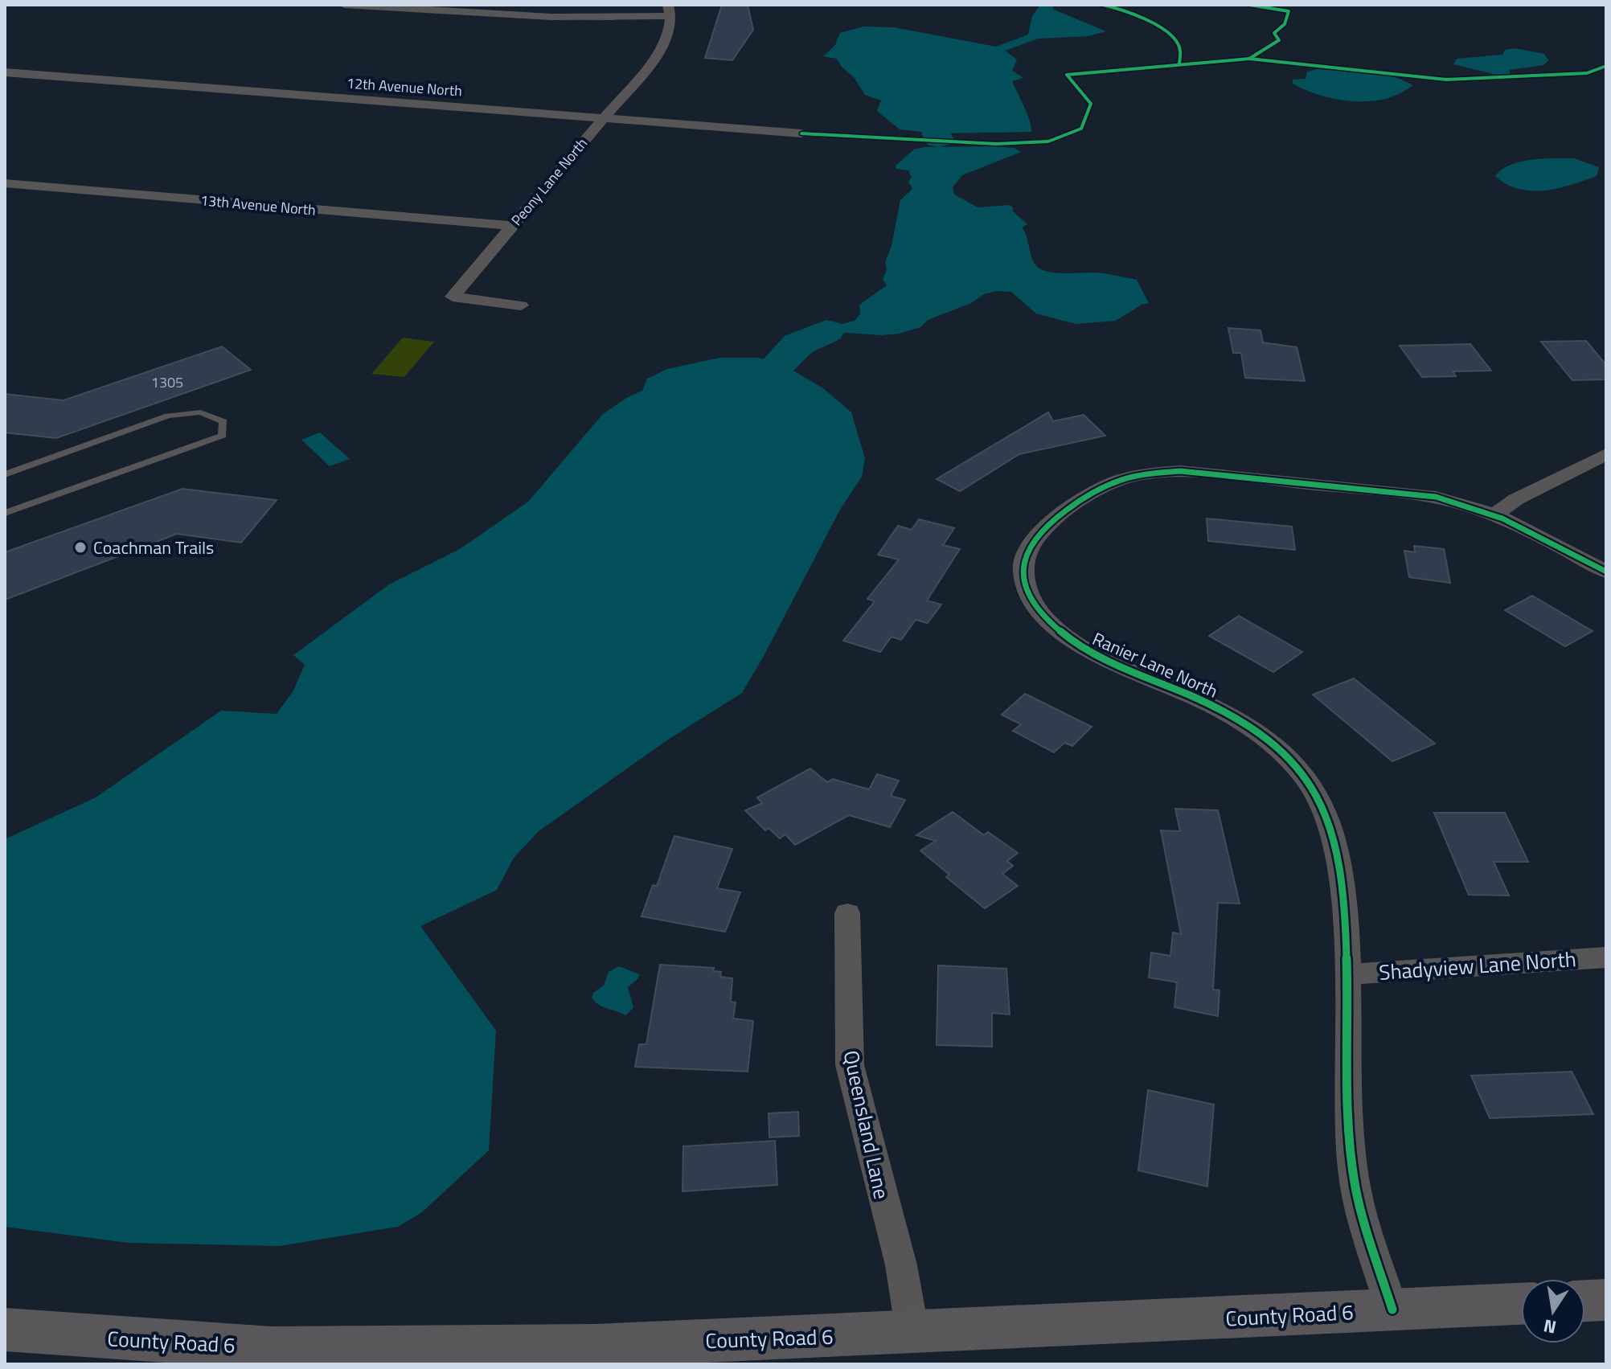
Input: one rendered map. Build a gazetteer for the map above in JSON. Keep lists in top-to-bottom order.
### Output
{
  "streets": {
    "main road": ["County Road 6"],
    "street": [
      "12th Avenue North",
      "Peony Lane North",
      "13th Avenue North",
      "Ranier Lane North",
      "Shadyview Lane North",
      "Queensland Lane"
    ]
  },
  "crossings": [
    ["12th Avenue North", "Peony Lane North"],
    ["Peony Lane North", "13th Avenue North"],
    ["Ranier Lane North", "Shadyview Lane North"],
    ["Ranier Lane North", "County Road 6"],
    ["Queensland Lane", "County Road 6"]
  ],
  "places": ["Coachman Trails"],
  "house_numbers": ["1305"],
  "north": "bottom"
}
